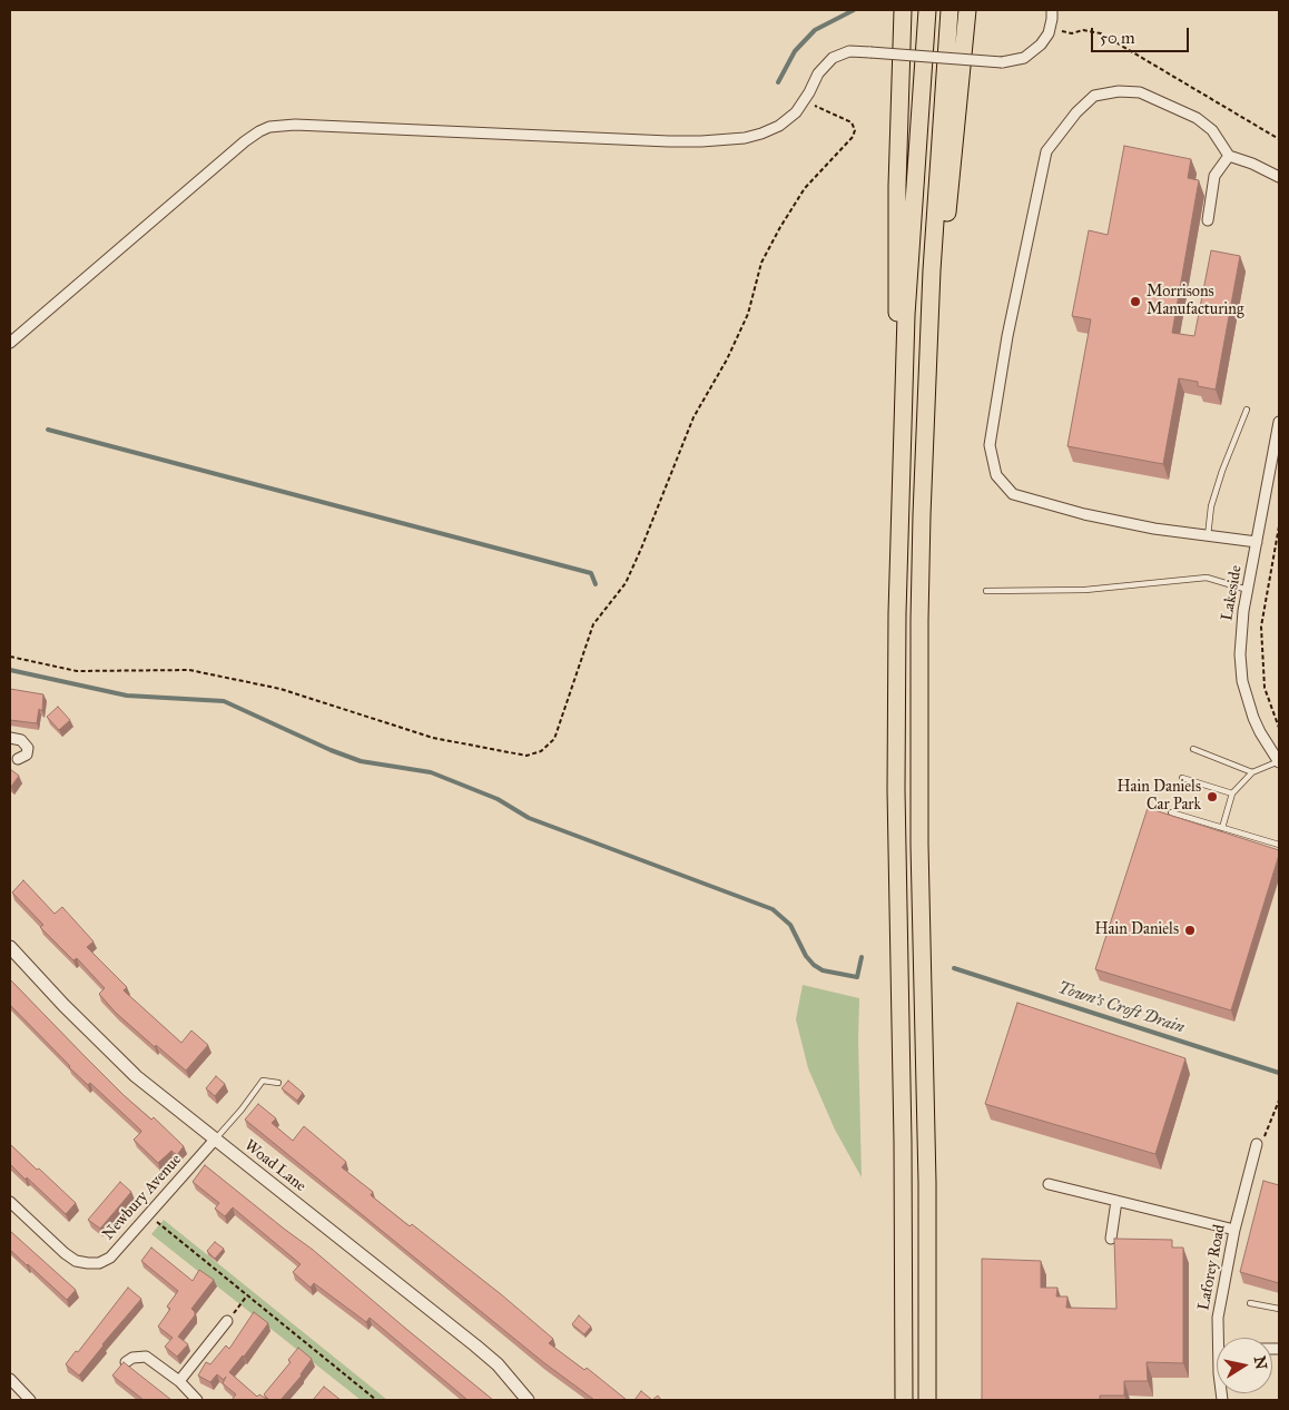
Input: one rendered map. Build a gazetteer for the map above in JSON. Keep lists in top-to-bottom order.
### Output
{
  "streets": {
    "street": [
      "Lakeside",
      "Woad Lane",
      "Newbury Avenue",
      "Laforey Road"
    ]
  },
  "crossings": [
    ["Woad Lane", "Newbury Avenue"]
  ],
  "water": ["Town's Croft Drain"],
  "places": ["Morrisons Manufacturing", "Hain Daniels Car Park", "Hain Daniels"],
  "scale_bar": "50 m",
  "north": "right"
}
